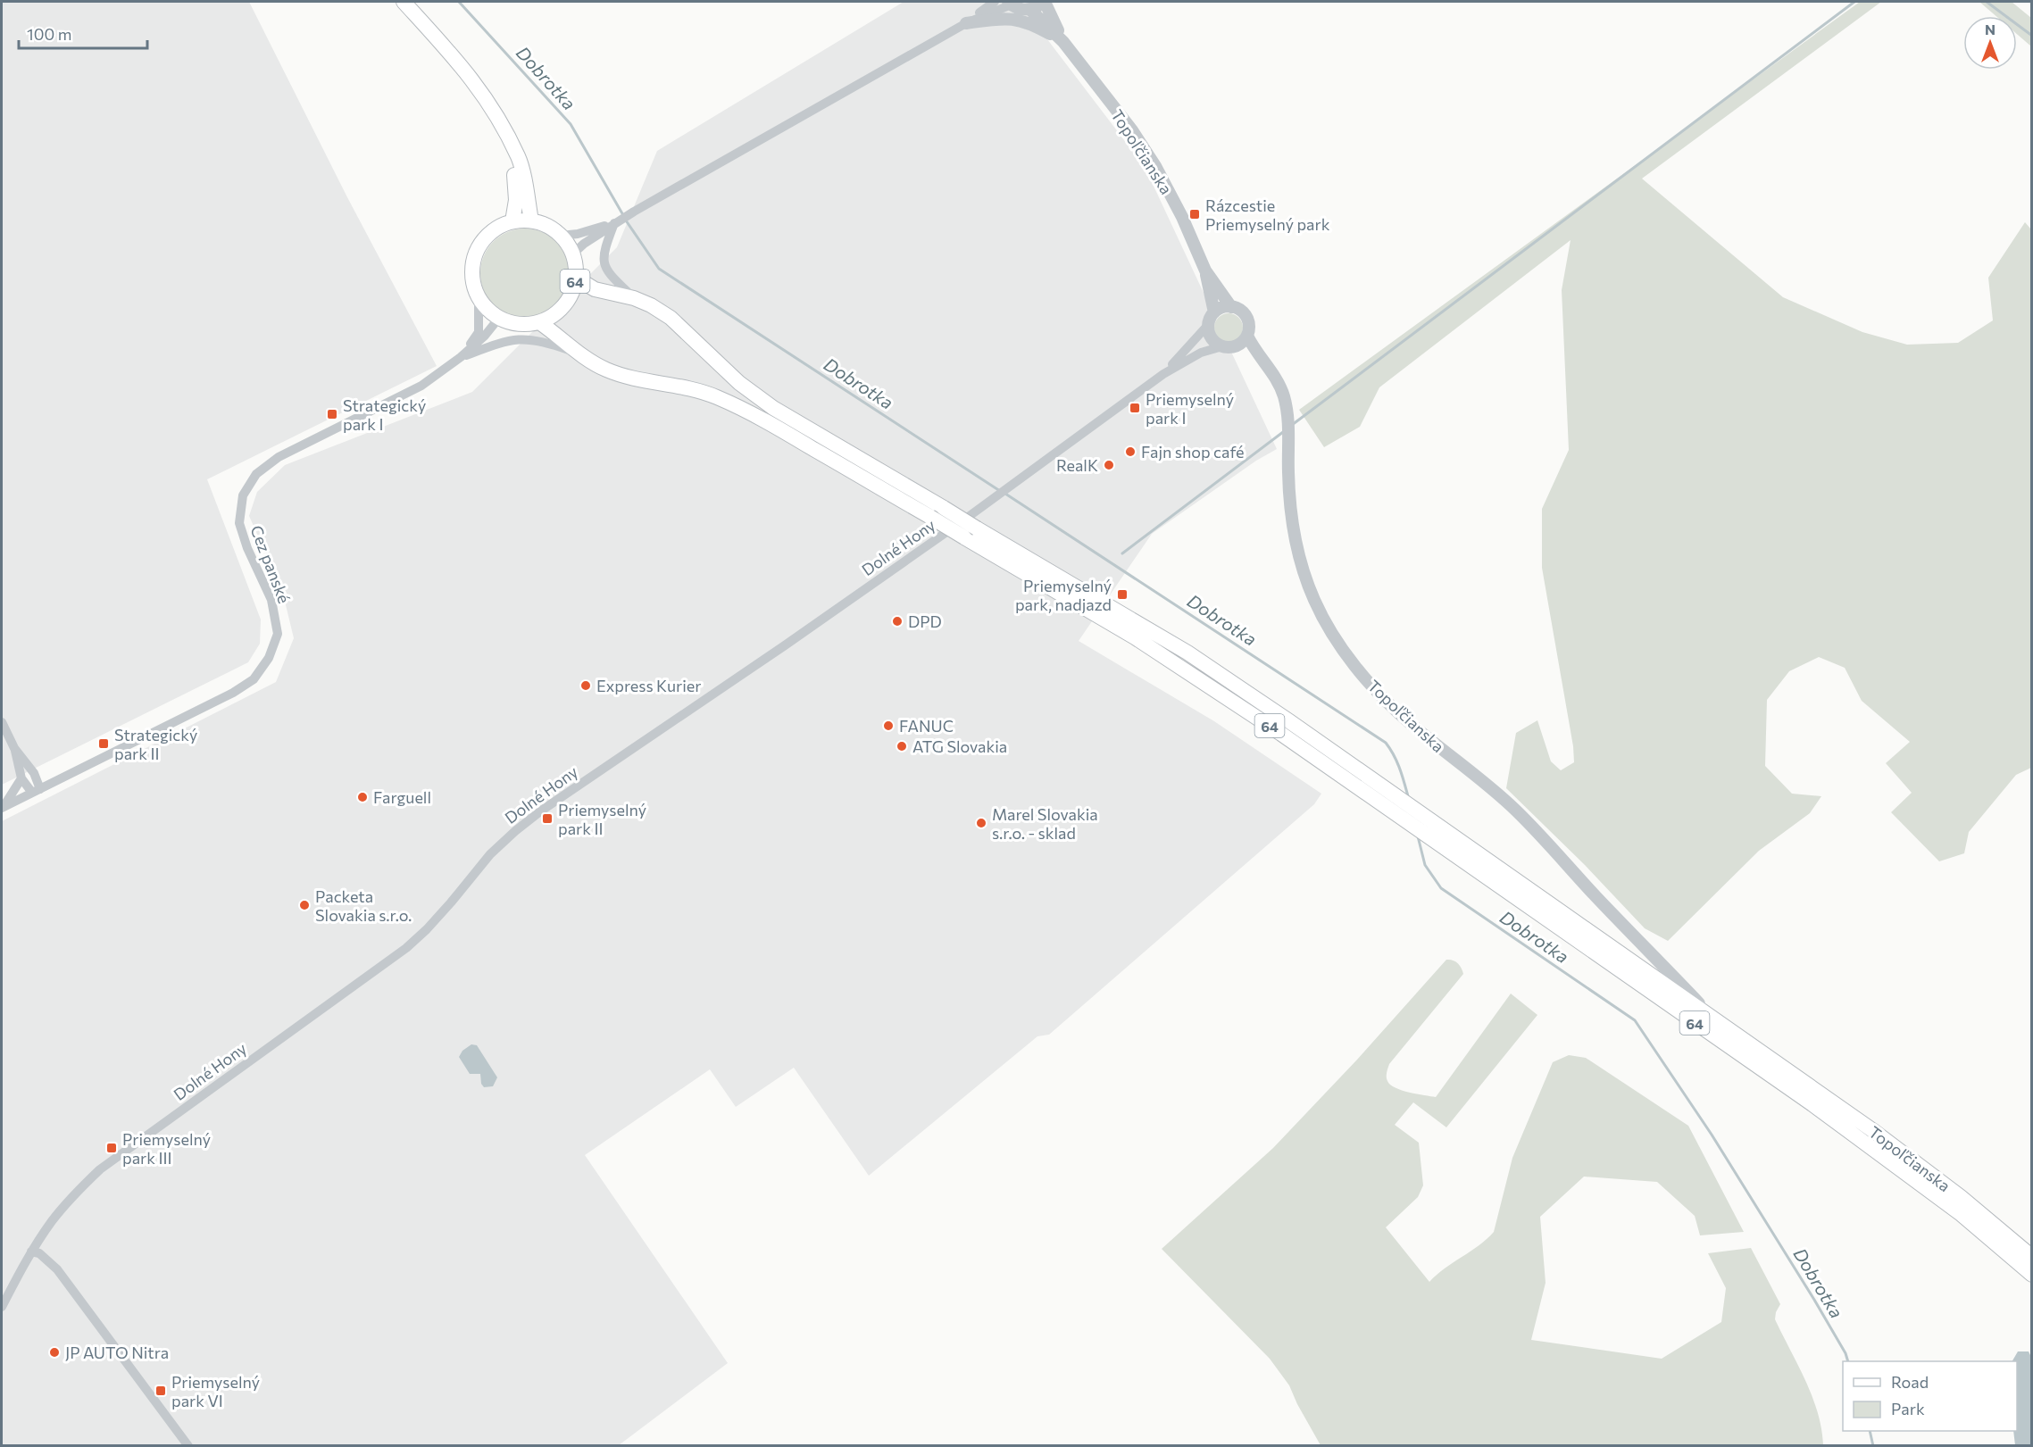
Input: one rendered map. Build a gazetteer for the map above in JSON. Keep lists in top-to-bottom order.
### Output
{
  "streets": {
    "main road": ["Topoľčianska", "64"],
    "street": ["Dolné Hony", "Cez panské"]
  },
  "crossings": [
    ["Topoľčianska", "64"],
    ["Topoľčianska", "Dolné Hony"]
  ],
  "water": ["Dobrotka"],
  "places": {
    "transit": [
      "Rázcestie Priemyselný park",
      "Priemyselný park I",
      "Strategický park I",
      "Priemyselný park, nadjazd",
      "Strategický park II",
      "Priemyselný park II",
      "Priemyselný park III",
      "Priemyselný park VI"
    ],
    "other": [
      "Fajn shop café",
      "RealK",
      "DPD",
      "Express Kurier",
      "FANUC",
      "ATG Slovakia",
      "Farguell",
      "Marel Slovakia s.r.o. - sklad",
      "Packeta Slovakia s.r.o.",
      "JP AUTO Nitra"
    ]
  },
  "legend": ["Road", "Park"],
  "scale_bar": "100 m",
  "north": "top"
}
